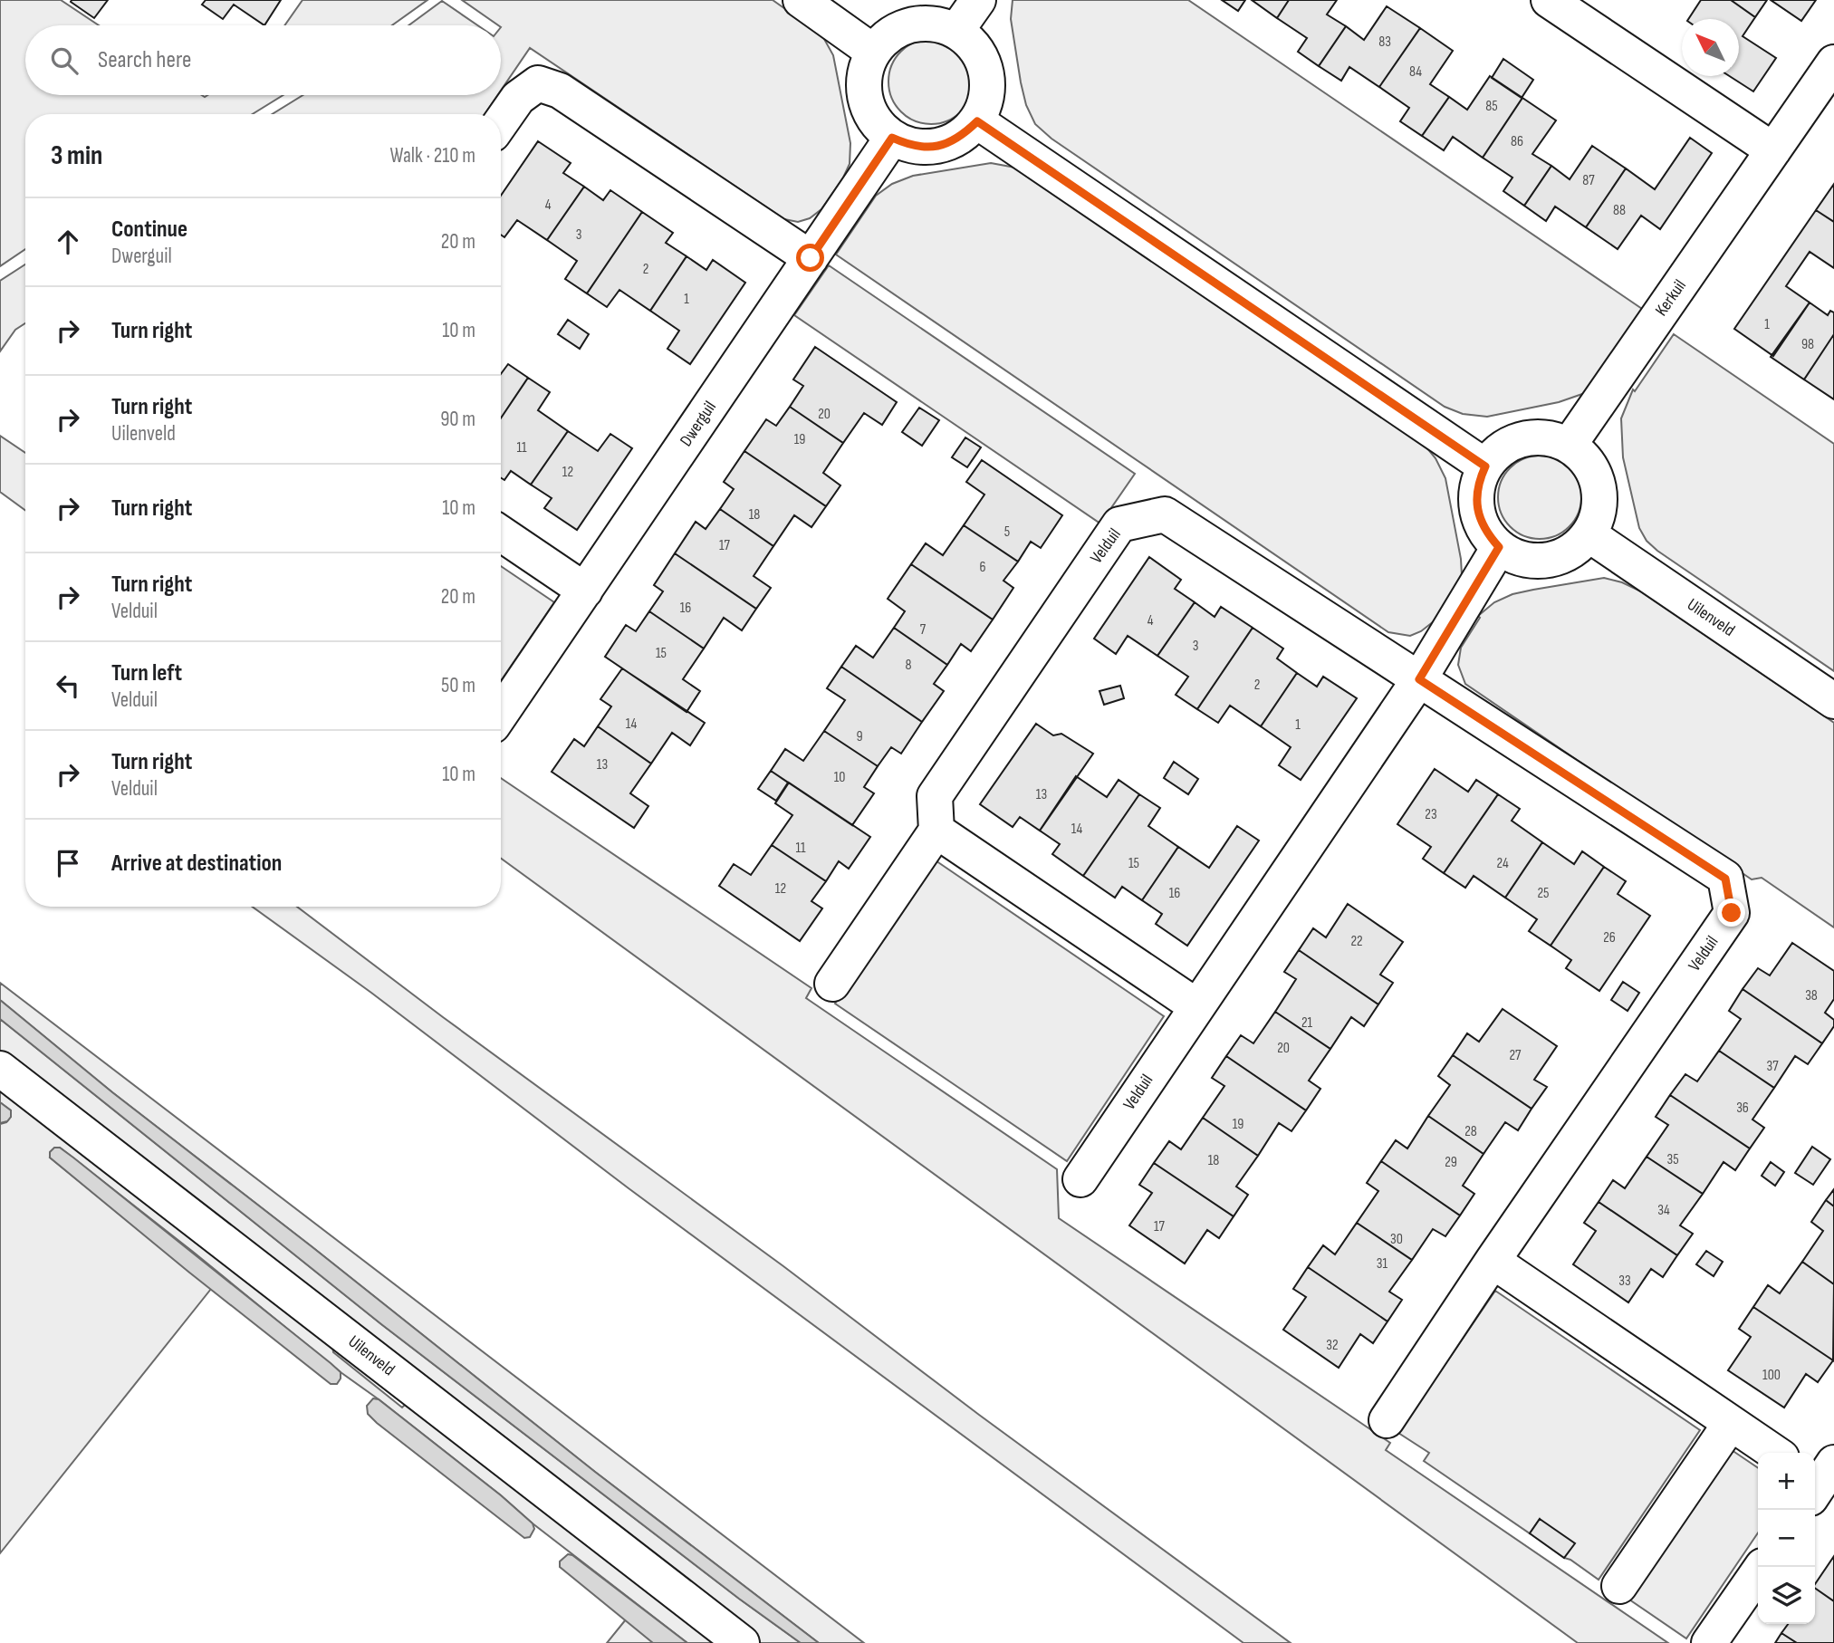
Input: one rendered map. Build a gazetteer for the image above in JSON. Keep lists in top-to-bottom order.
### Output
{
  "streets": {
    "street": [
      "Kerkuil",
      "Dwerguil",
      "Velduil",
      "Uilenveld"
    ]
  },
  "crossings": [
    ["Kerkuil", "Velduil"],
    ["Kerkuil", "Uilenveld"],
    ["Velduil", "Uilenveld"]
  ],
  "house_numbers": [
    "83",
    "84",
    "85",
    "86",
    "87",
    "4",
    "88",
    "3",
    "2",
    "1",
    "1",
    "98",
    "20",
    "19",
    "11",
    "12",
    "18",
    "5",
    "17",
    "6",
    "16",
    "4",
    "7",
    "3",
    "15",
    "8",
    "2",
    "14",
    "1",
    "9",
    "13",
    "10",
    "13",
    "23",
    "14",
    "11",
    "15",
    "24",
    "12",
    "16",
    "25",
    "26",
    "22",
    "38",
    "21",
    "20",
    "27",
    "37",
    "36",
    "19",
    "28",
    "35",
    "18",
    "29",
    "34",
    "17",
    "30",
    "31",
    "33",
    "32",
    "100"
  ],
  "north": "top left",
  "page": {
    "search": "Search here",
    "heading": ["3 min", "Walk · 210 m"],
    "list": [
      ["Continue", "Dwerguil", "20 m"],
      ["Turn right", "10 m"],
      ["Turn right", "Uilenveld", "90 m"],
      ["Turn right", "10 m"],
      ["Turn right", "Velduil", "20 m"],
      ["Turn left", "Velduil", "50 m"],
      ["Turn right", "Velduil", "10 m"],
      "Arrive at destination"
    ],
    "map_buttons": ["+", "−"]
  }
}
